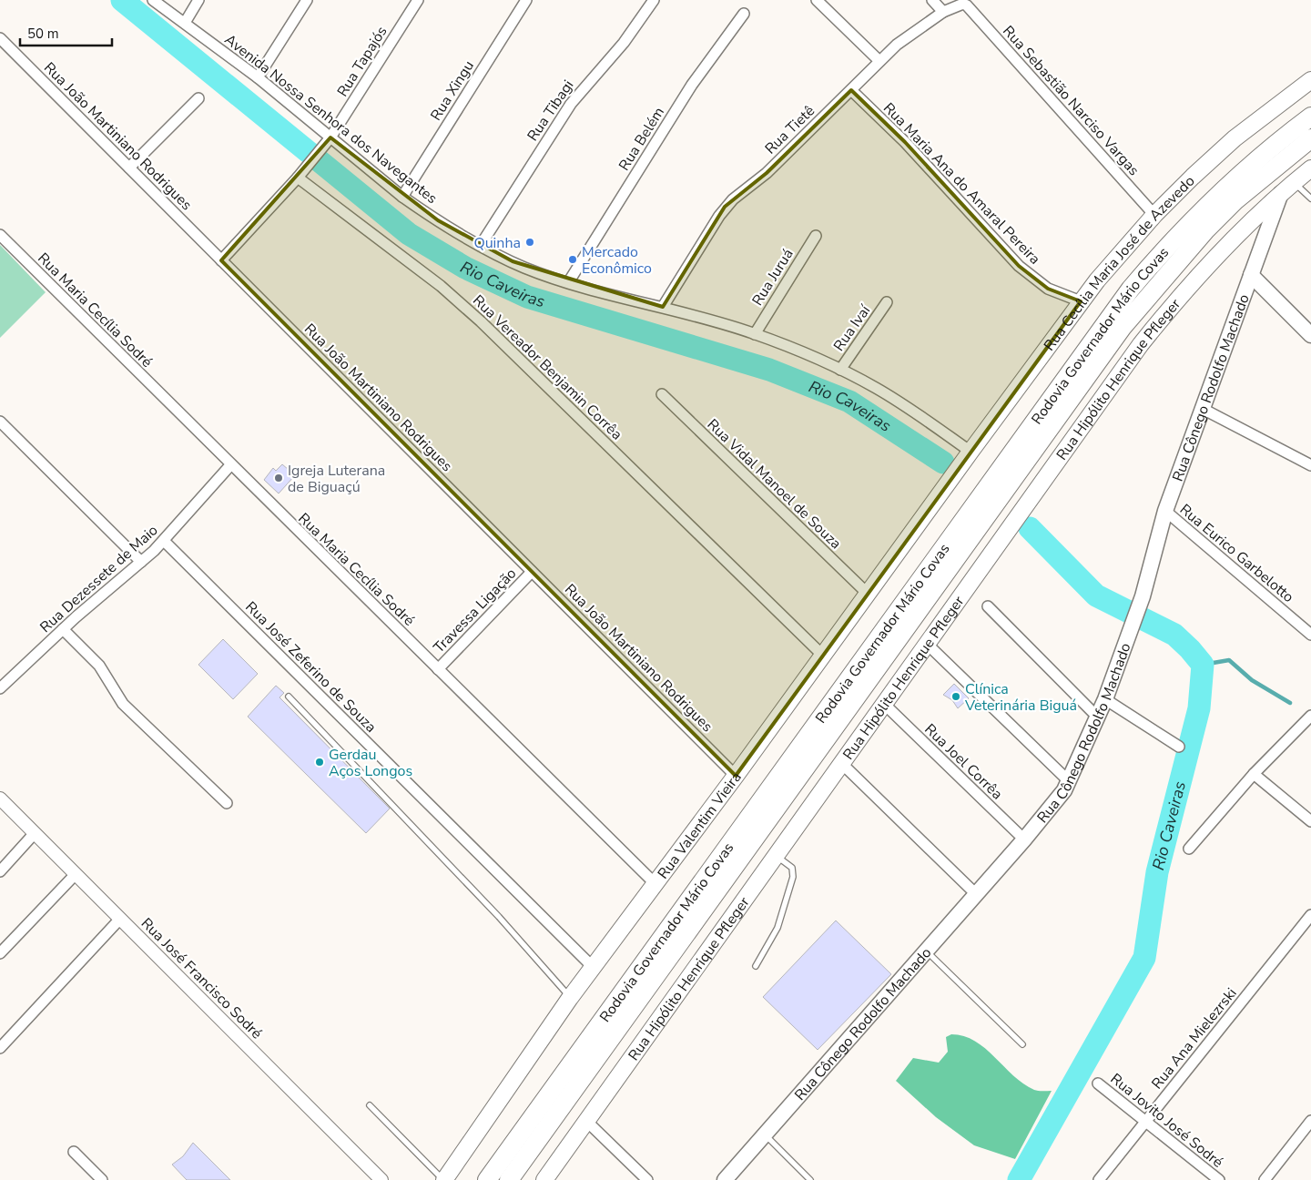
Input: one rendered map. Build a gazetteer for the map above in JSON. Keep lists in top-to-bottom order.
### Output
{
  "streets": {
    "highway": ["Rodovia Governador Mário Covas"],
    "main road": [
      "Rua Cecília Maria José de Azevedo",
      "Rua Hipólito Henrique Pfleger",
      "Rua Cônego Rodolfo Machado",
      "Rua Valentim Vieira"
    ],
    "street": [
      "Rua Tapajós",
      "Rua Xingu",
      "Rua Sebastião Narciso Vargas",
      "Rua Tibagi",
      "Avenida Nossa Senhora dos Navegantes",
      "Rua Tietê",
      "Rua João Martiniano Rodrigues",
      "Rua Belém",
      "Rua Maria Ana do Amaral Pereira",
      "Rua Juruá",
      "Rua Maria Cecília Sodré",
      "Rua Ivaí",
      "Rua Vereador Benjamin Corrêa",
      "Rua Vidal Manoel de Souza",
      "Rua Eurico Garbelotto",
      "Rua Dezessete de Maio",
      "Travessa Ligação",
      "Rua José Zeferino de Souza",
      "Rua Joel Corrêa",
      "Rua José Francisco Sodré",
      "Rua Ana Mielezrski",
      "Rua Jovito José Sodré"
    ]
  },
  "crossings": [
    ["Rua Tapajós", "Avenida Nossa Senhora dos Navegantes"],
    ["Rua Tapajós", "Rua Vereador Benjamin Corrêa"],
    ["Rua Xingu", "Avenida Nossa Senhora dos Navegantes"],
    ["Rua Sebastião Narciso Vargas", "Rua Tietê"],
    ["Rua Sebastião Narciso Vargas", "Rua Cecília Maria José de Azevedo"],
    ["Rua Tibagi", "Avenida Nossa Senhora dos Navegantes"],
    ["Avenida Nossa Senhora dos Navegantes", "Rua Tietê"],
    ["Avenida Nossa Senhora dos Navegantes", "Rua Belém"],
    ["Avenida Nossa Senhora dos Navegantes", "Rua Cecília Maria José de Azevedo"],
    ["Avenida Nossa Senhora dos Navegantes", "Rua Juruá"],
    ["Avenida Nossa Senhora dos Navegantes", "Rua Ivaí"],
    ["Rua Tietê", "Rua Maria Ana do Amaral Pereira"],
    ["Rua João Martiniano Rodrigues", "Travessa Ligação"],
    ["Rua João Martiniano Rodrigues", "Rua Valentim Vieira"],
    ["Rua Maria Ana do Amaral Pereira", "Rua Cecília Maria José de Azevedo"],
    ["Rua Cecília Maria José de Azevedo", "Rua Valentim Vieira"],
    ["Rua Maria Cecília Sodré", "Rua Dezessete de Maio"],
    ["Rua Maria Cecília Sodré", "Travessa Ligação"],
    ["Rua Maria Cecília Sodré", "Rua Valentim Vieira"],
    ["Rua Vereador Benjamin Corrêa", "Rua Valentim Vieira"],
    ["Rua Hipólito Henrique Pfleger", "Rua Cônego Rodolfo Machado"],
    ["Rua Hipólito Henrique Pfleger", "Rua Joel Corrêa"],
    ["Rua Cônego Rodolfo Machado", "Rua Eurico Garbelotto"],
    ["Rua Cônego Rodolfo Machado", "Rua Joel Corrêa"],
    ["Rua Vidal Manoel de Souza", "Rua Valentim Vieira"],
    ["Rua Dezessete de Maio", "Rua José Zeferino de Souza"],
    ["Rua José Zeferino de Souza", "Rua Valentim Vieira"],
    ["Rua Ana Mielezrski", "Rua Jovito José Sodré"]
  ],
  "water": ["Rio Caveiras"],
  "places": [
    "Quinha",
    "Mercado Econômico",
    "Igreja Luterana de Biguaçú",
    "Clínica Veterinária Biguá",
    "Gerdau Aços Longos"
  ],
  "scale_bar": "50 m"
}
